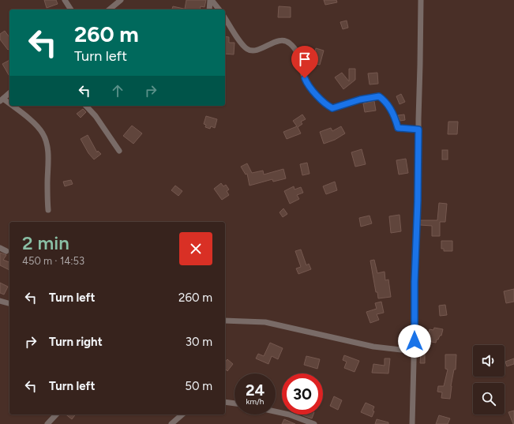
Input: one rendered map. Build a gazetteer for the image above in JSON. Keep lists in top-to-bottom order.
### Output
{
  "page": {
    "turn": ["260 m", "Turn left"],
    "heading": ["2 min", "450 m · 14:53"],
    "list": [
      {
        "name": "Turn left",
        "value": "260 m"
      },
      {
        "name": "Turn right",
        "value": "30 m"
      },
      {
        "name": "Turn left",
        "value": "50 m"
      }
    ],
    "speed": "24 km/h",
    "limit": "30"
  }
}
